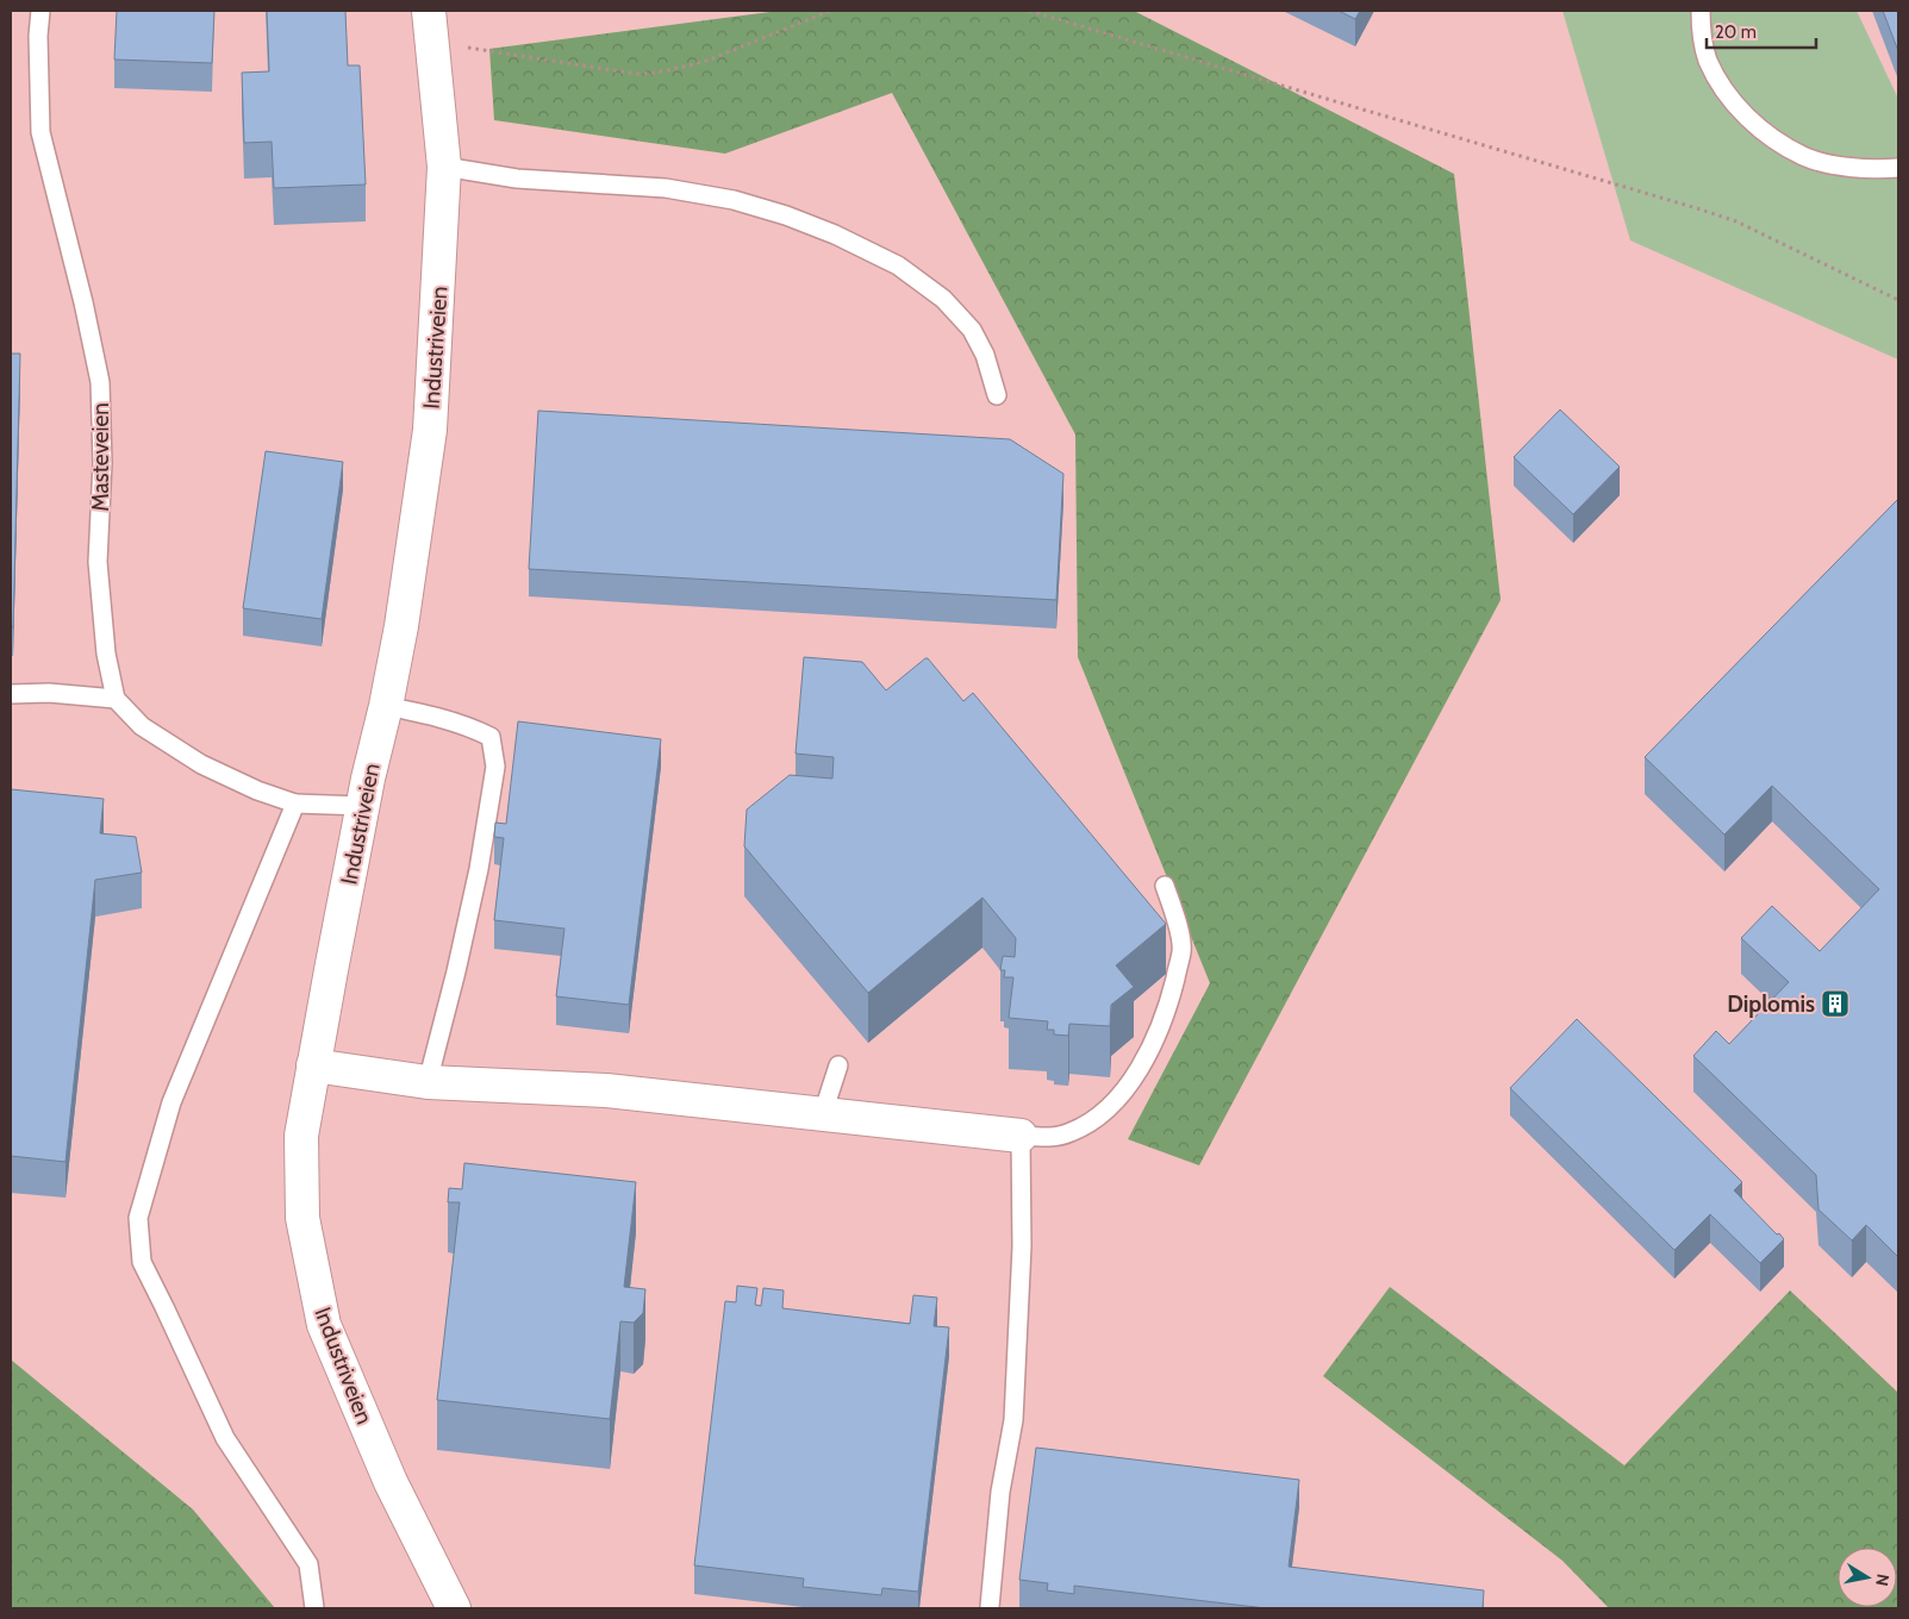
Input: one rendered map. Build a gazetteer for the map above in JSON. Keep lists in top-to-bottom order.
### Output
{
  "streets": {
    "street": ["Industriveien"],
    "lane": ["Masteveien"]
  },
  "places": {
    "building": ["Diplomis"]
  },
  "scale_bar": "20 m",
  "north": "right"
}
